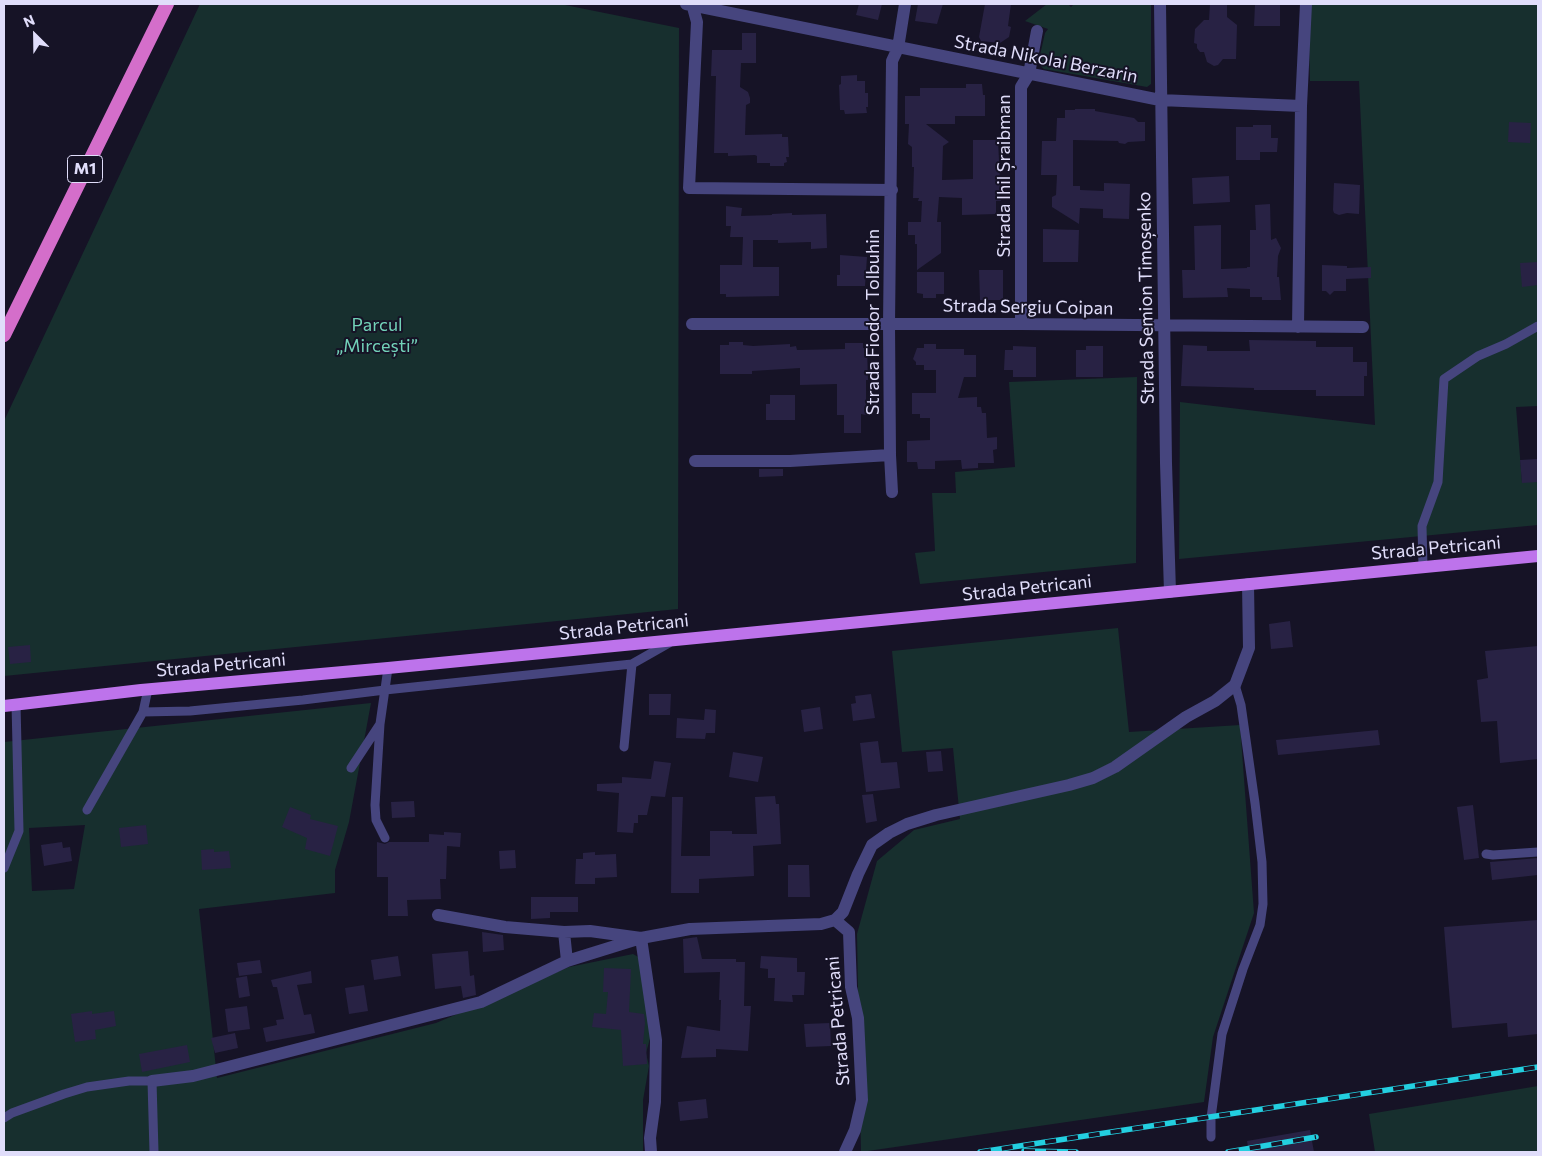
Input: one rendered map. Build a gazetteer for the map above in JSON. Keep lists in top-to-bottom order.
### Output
{
  "streets": {
    "highway": ["M1"],
    "main road": ["Strada Petricani"],
    "street": [
      "Strada Nikolai Berzarin",
      "Strada Ihil Șraibman",
      "Strada Semion Timoșenko",
      "Strada Sergiu Coipan",
      "Strada Fiodor Tolbuhin"
    ]
  },
  "crossings": [
    ["Strada Nikolai Berzarin", "Strada Ihil Șraibman"],
    ["Strada Nikolai Berzarin", "Strada Semion Timoșenko"],
    ["Strada Nikolai Berzarin", "Strada Fiodor Tolbuhin"],
    ["Strada Ihil Șraibman", "Strada Sergiu Coipan"],
    ["Strada Semion Timoșenko", "Strada Sergiu Coipan"],
    ["Strada Semion Timoșenko", "Strada Petricani"],
    ["Strada Sergiu Coipan", "Strada Fiodor Tolbuhin"]
  ],
  "parks": ["Parcul „Mircești”"],
  "north": "top left"
}
